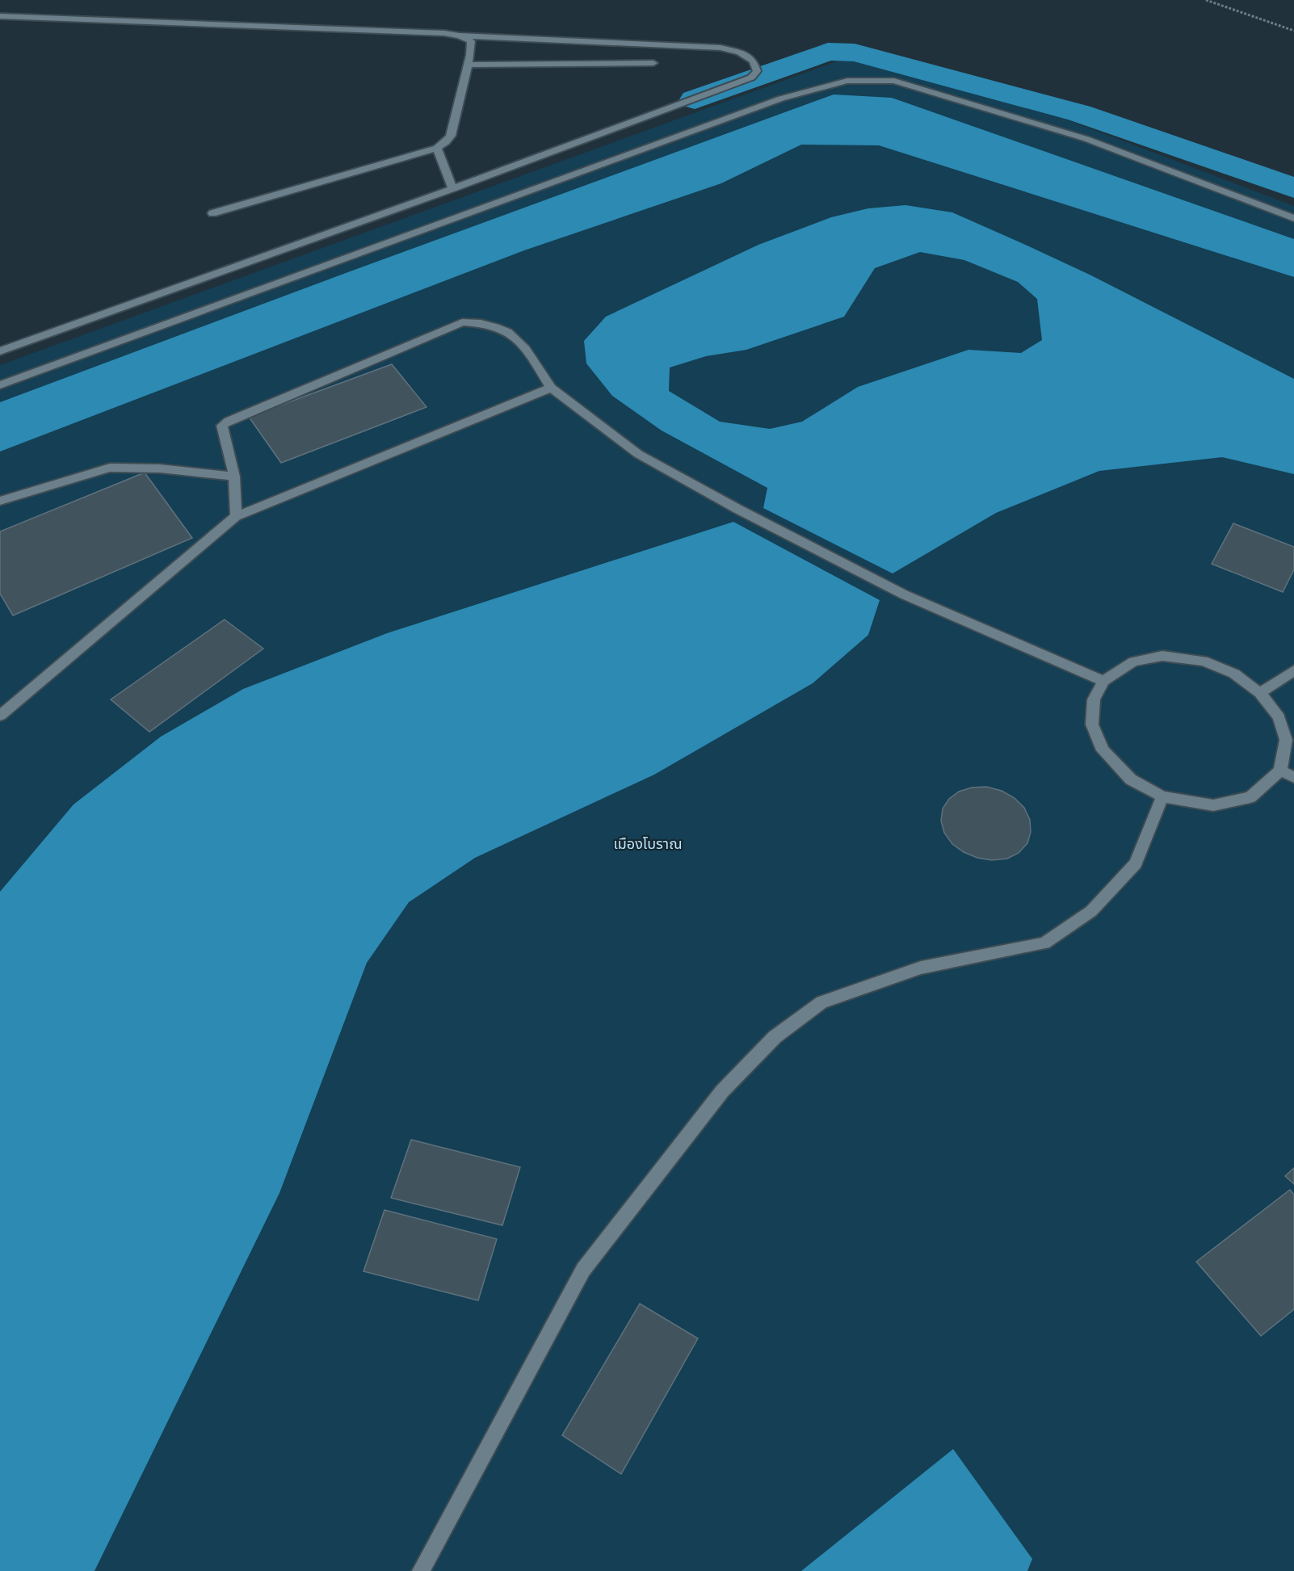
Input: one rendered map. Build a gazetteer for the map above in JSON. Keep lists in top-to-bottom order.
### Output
{
  "parks": ["เมืองโบราณ"]
}
